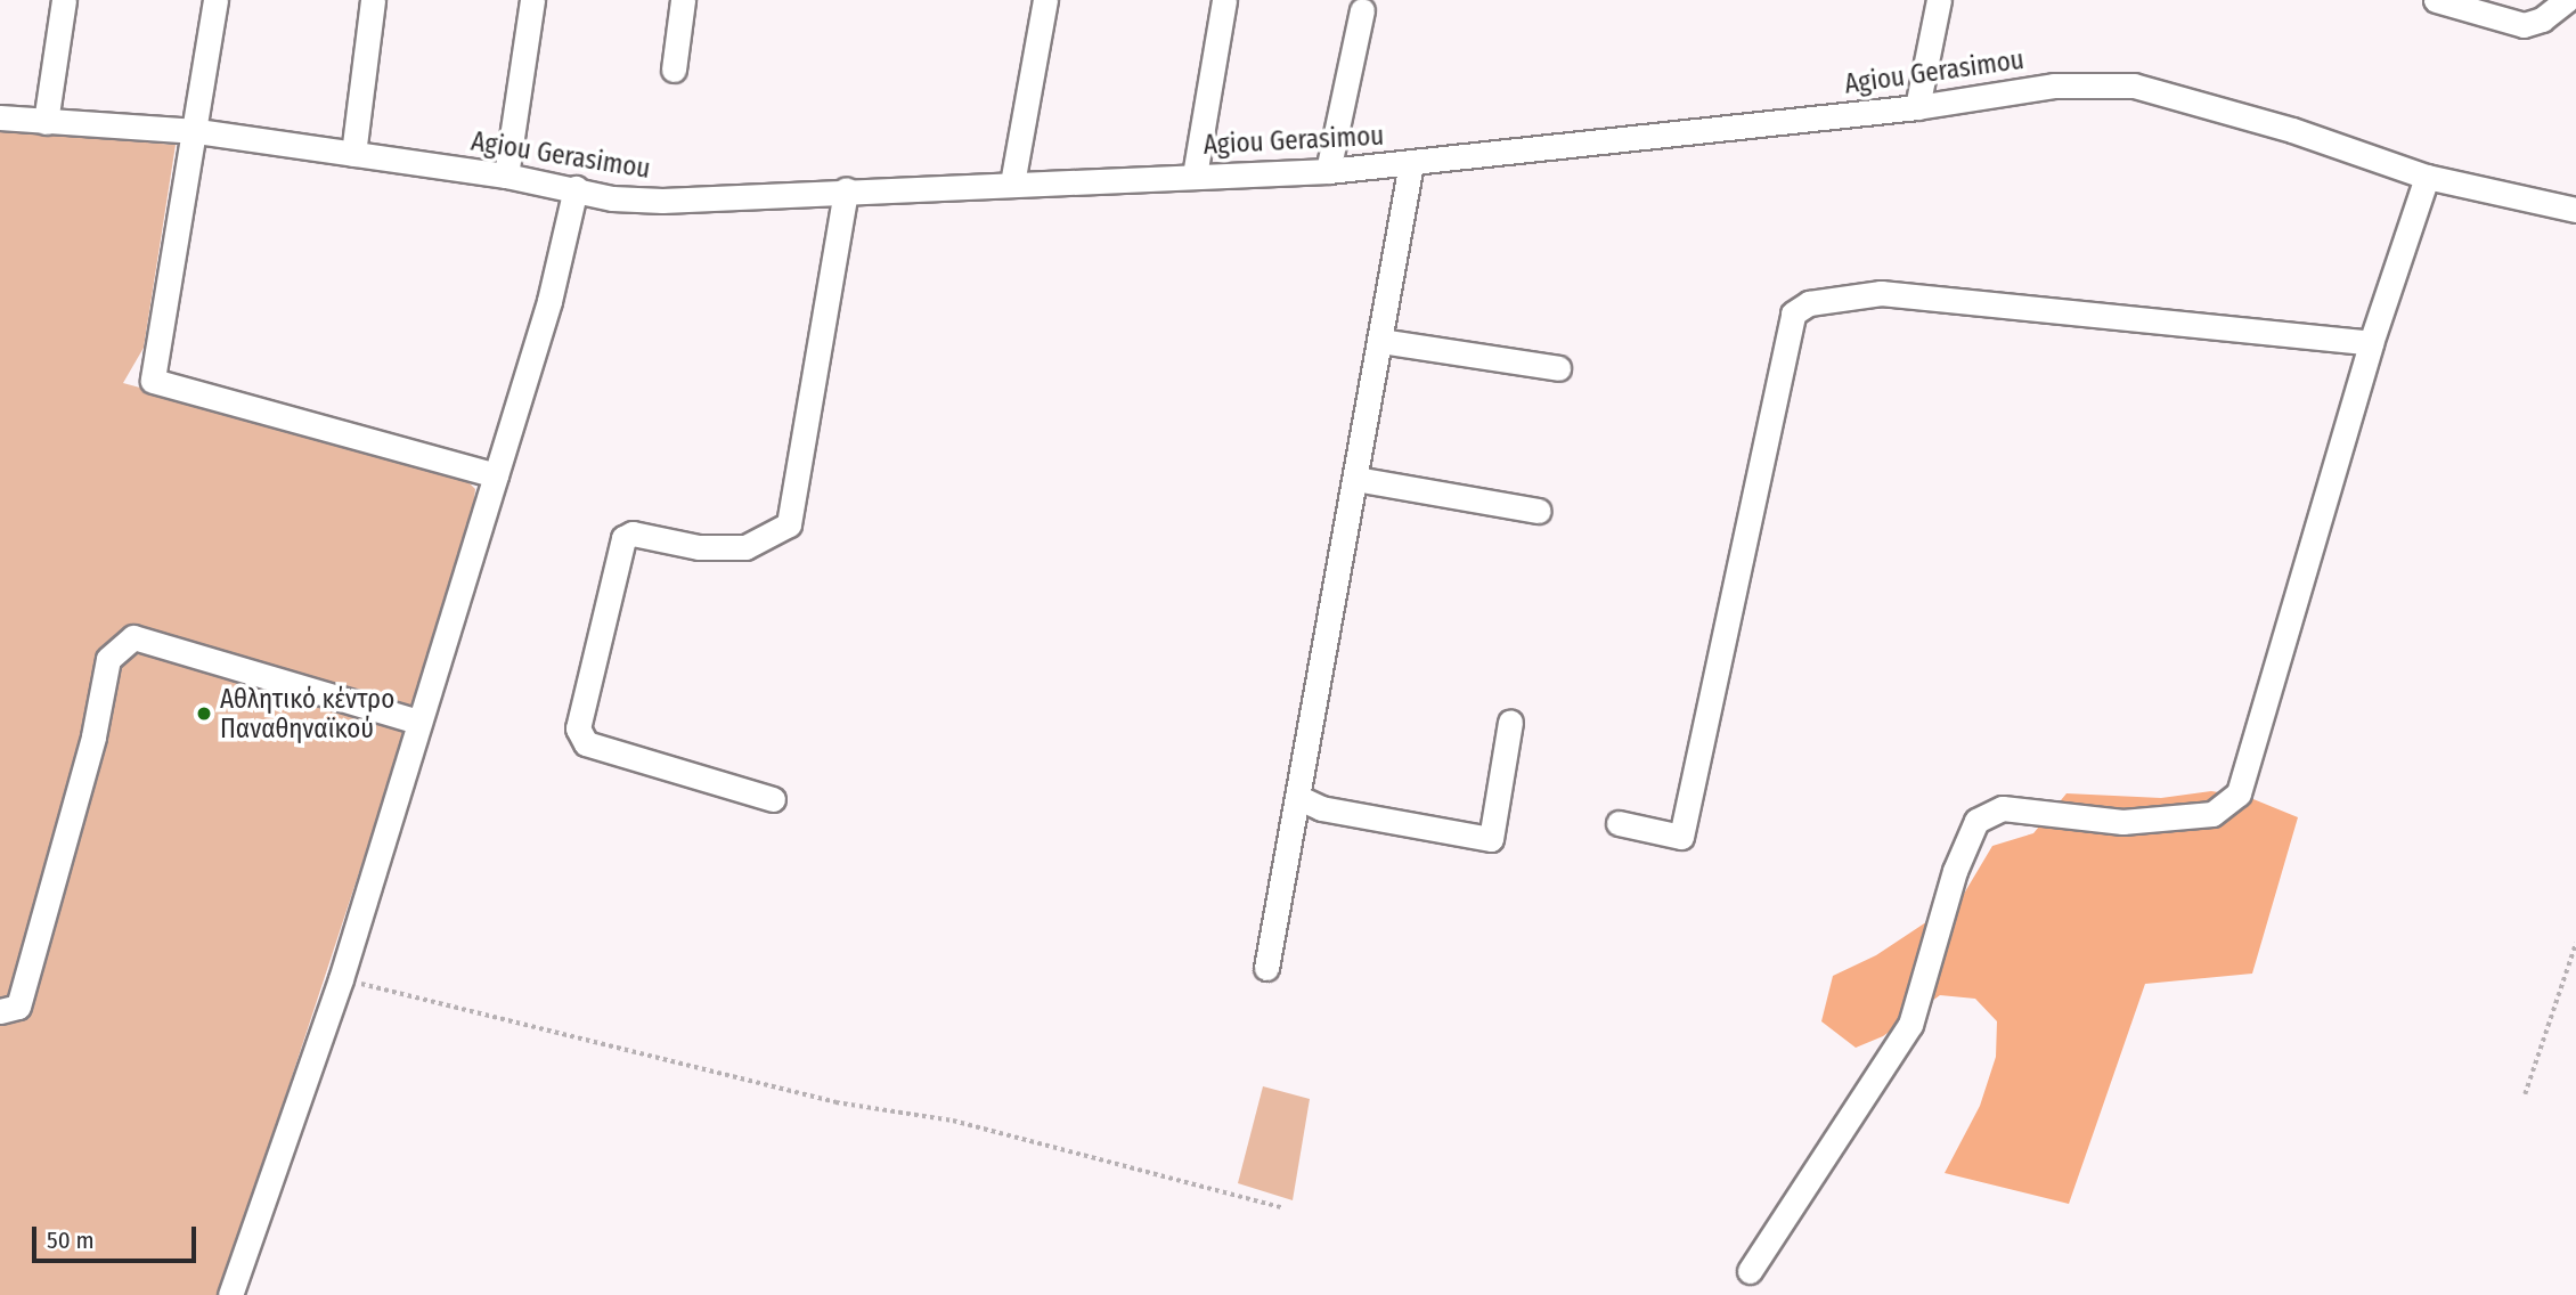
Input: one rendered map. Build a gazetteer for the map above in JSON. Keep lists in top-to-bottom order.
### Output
{
  "streets": {
    "street": ["Agiou Gerasimou"]
  },
  "places": ["Αθλητικό κέντρο Παναθηναϊκού"],
  "scale_bar": "50 m"
}
